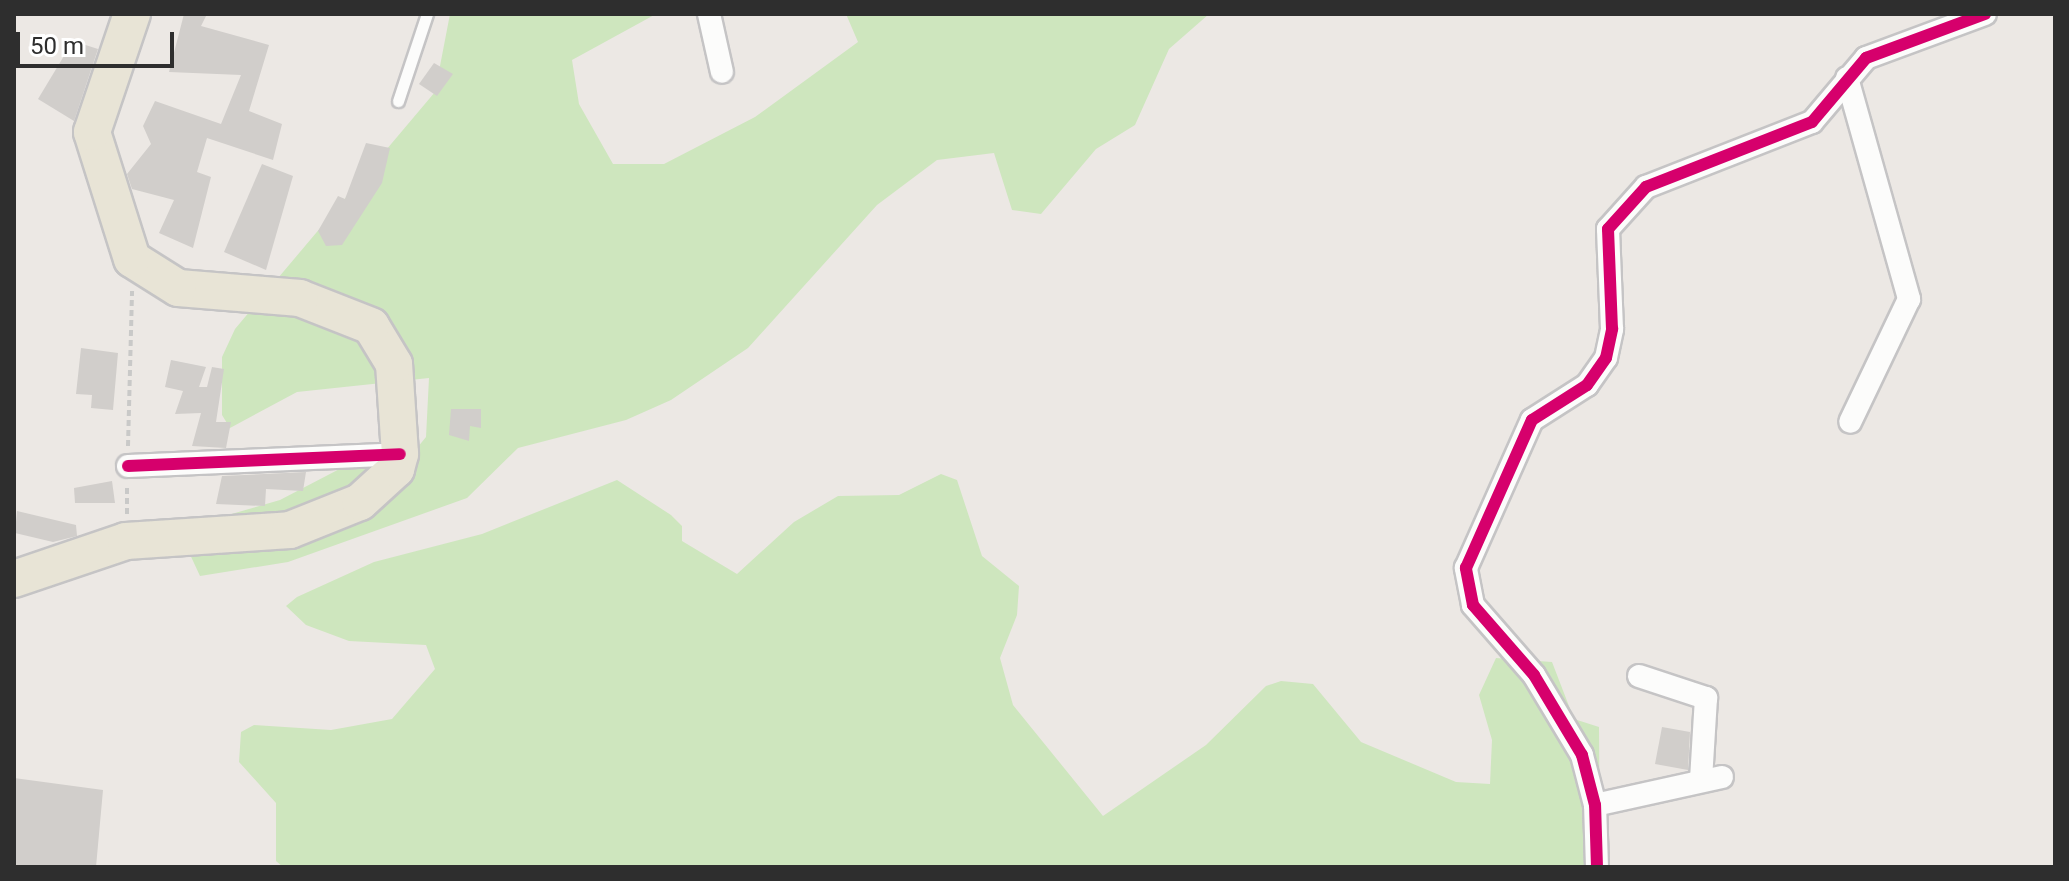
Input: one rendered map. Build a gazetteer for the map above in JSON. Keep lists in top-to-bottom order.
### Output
{
  "scale_bar": "50 m"
}
